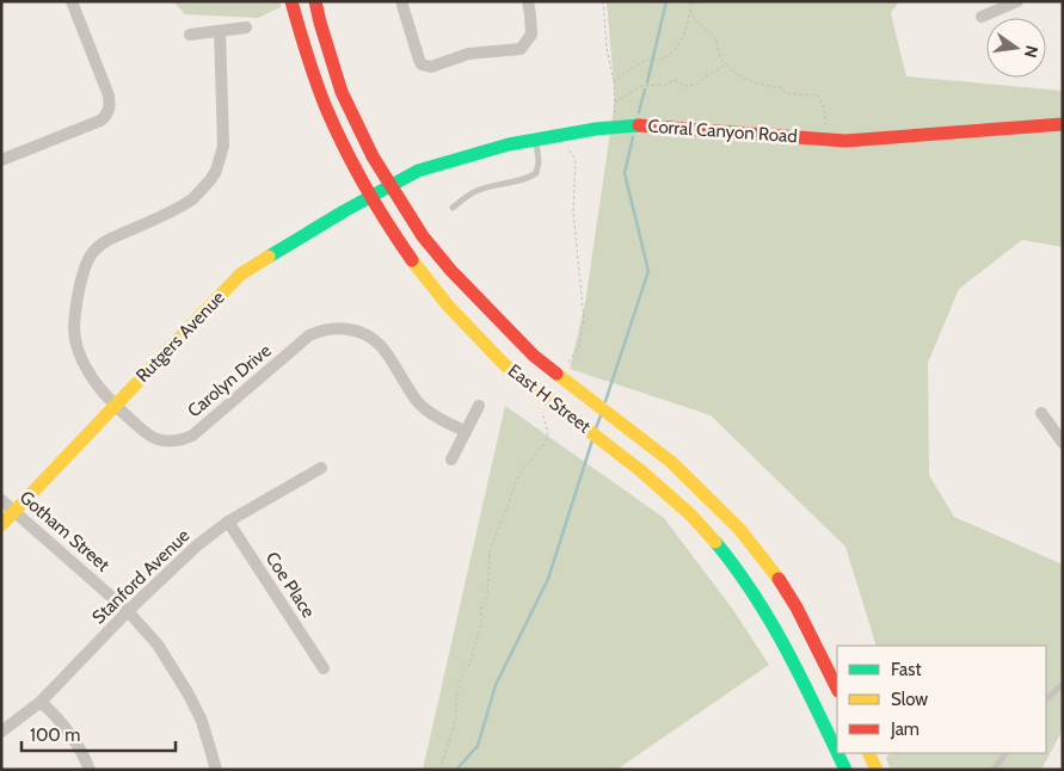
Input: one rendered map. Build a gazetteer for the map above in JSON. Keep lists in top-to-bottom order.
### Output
{
  "streets": {
    "main road": ["Corral Canyon Road", "Rutgers Avenue", "East H Street"],
    "street": [
      "Carolyn Drive",
      "Gotham Street",
      "Stanford Avenue",
      "Coe Place"
    ]
  },
  "crossings": [
    ["Corral Canyon Road", "Rutgers Avenue"],
    ["Corral Canyon Road", "East H Street"],
    ["Rutgers Avenue", "Carolyn Drive"],
    ["Rutgers Avenue", "East H Street"],
    ["Rutgers Avenue", "Gotham Street"],
    ["Gotham Street", "Stanford Avenue"],
    ["Stanford Avenue", "Coe Place"]
  ],
  "legend": ["Fast", "Slow", "Jam"],
  "scale_bar": "100 m",
  "north": "right"
}
